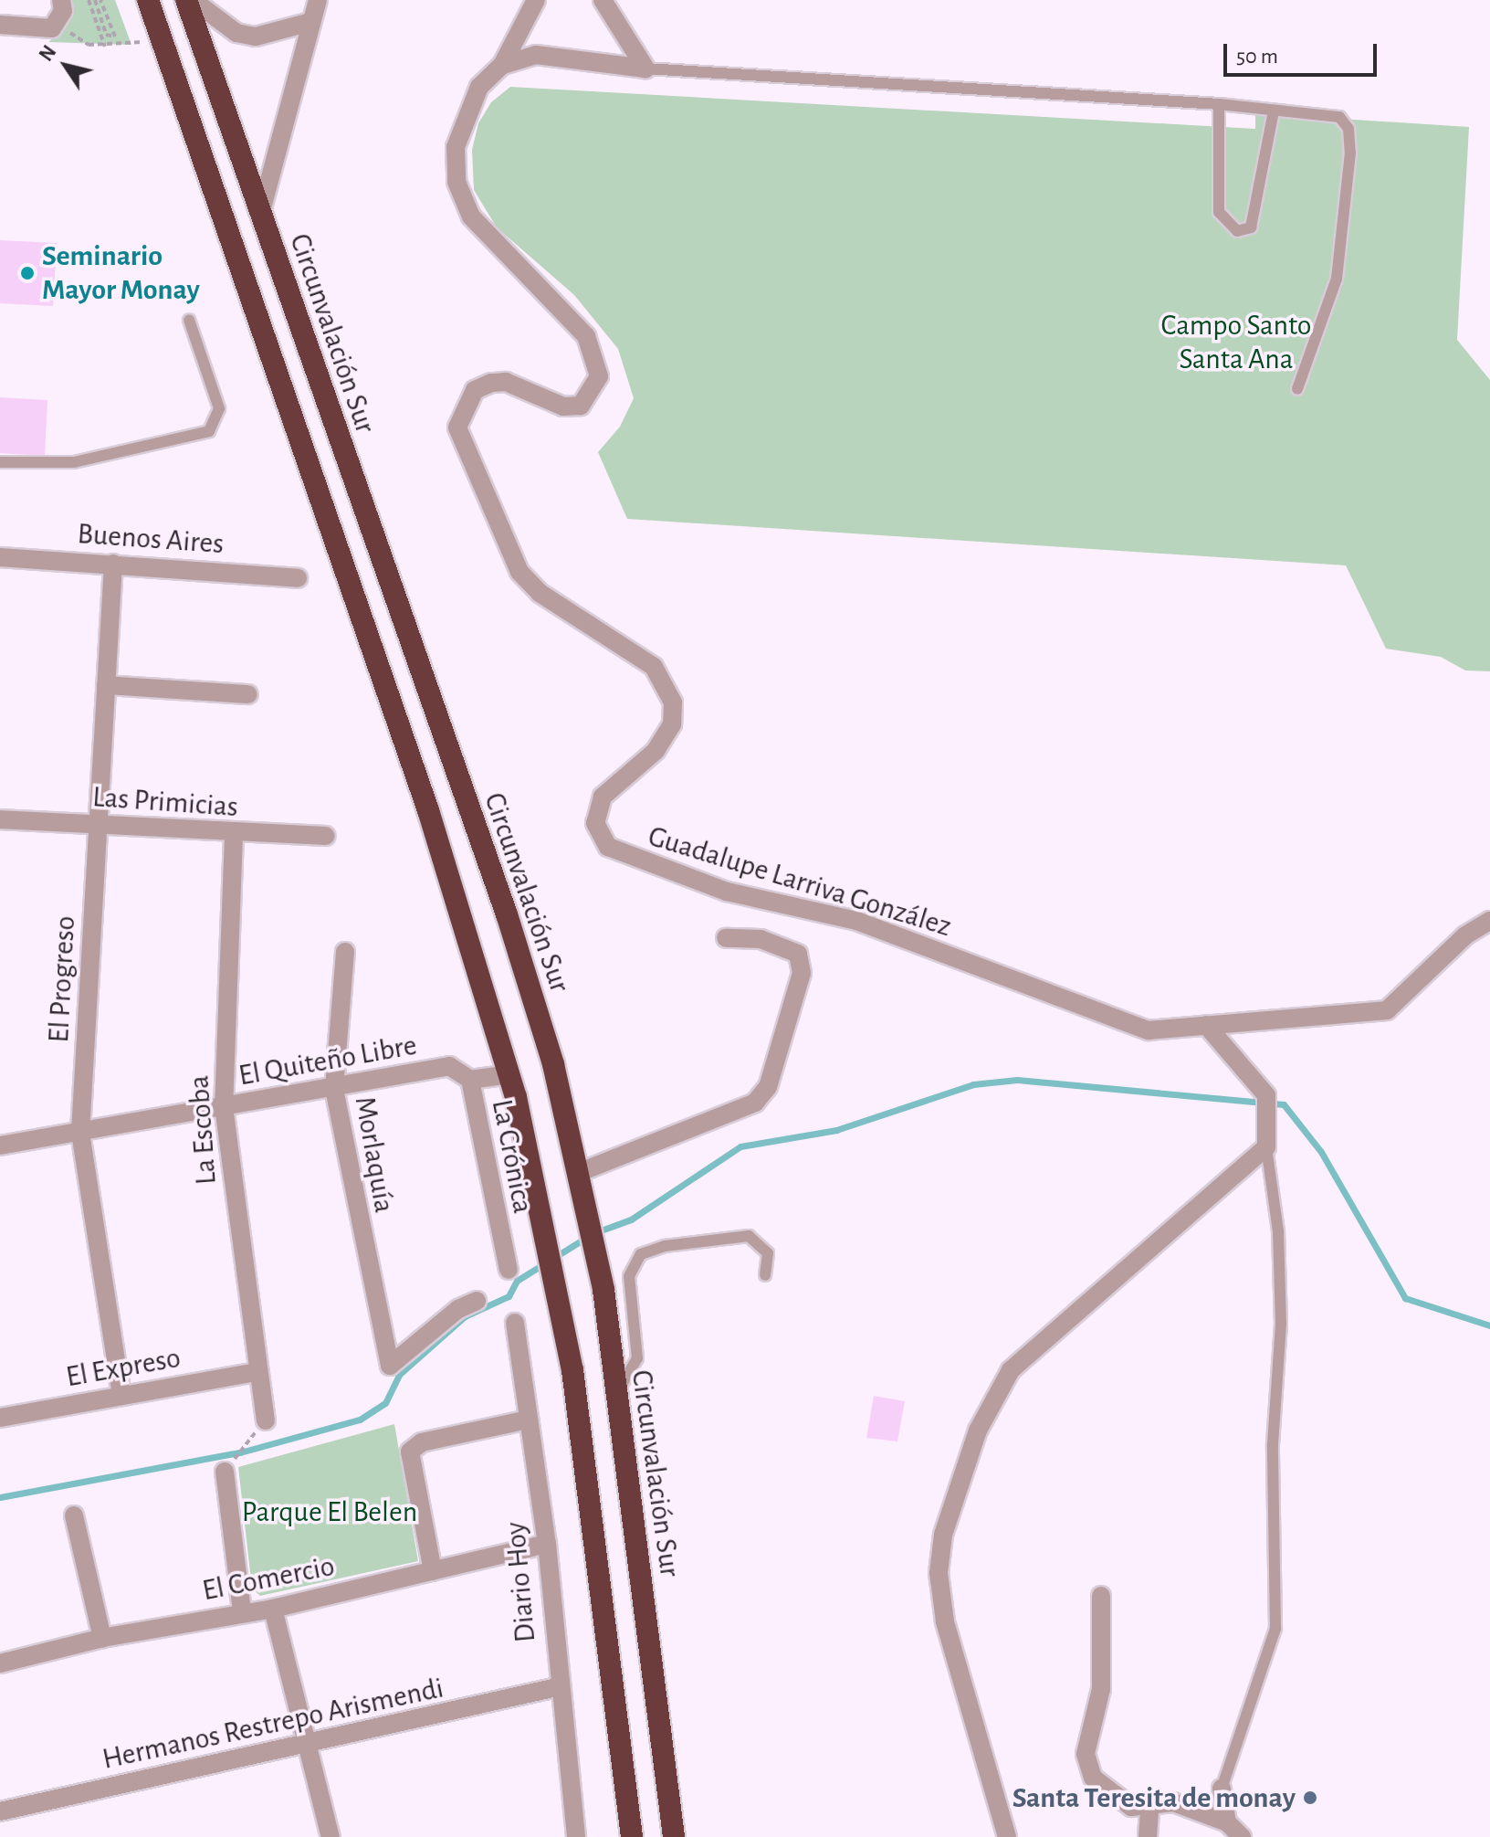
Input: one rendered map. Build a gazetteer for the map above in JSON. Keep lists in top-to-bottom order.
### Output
{
  "streets": {
    "highway": ["Circunvalación Sur"],
    "street": [
      "Buenos Aires",
      "Las Primicias",
      "Guadalupe Larriva González",
      "El Progreso",
      "El Quiteño Libre",
      "La Escoba",
      "Morlaquía",
      "La Crónica",
      "El Expreso",
      "El Comercio",
      "Diario Hoy",
      "Hermanos Restrepo Arismendi"
    ]
  },
  "crossings": [
    ["Buenos Aires", "El Progreso"],
    ["Las Primicias", "El Progreso"],
    ["Las Primicias", "La Escoba"],
    ["El Progreso", "El Quiteño Libre"],
    ["El Progreso", "El Expreso"],
    ["El Quiteño Libre", "La Escoba"],
    ["El Quiteño Libre", "Morlaquía"],
    ["El Quiteño Libre", "La Crónica"],
    ["La Escoba", "El Expreso"],
    ["El Comercio", "Diario Hoy"],
    ["Diario Hoy", "Hermanos Restrepo Arismendi"]
  ],
  "parks": ["Campo Santo Santa Ana", "Parque El Belen"],
  "places": ["Seminario Mayor Monay", "Santa Teresita de monay"],
  "scale_bar": "50 m",
  "north": "top left"
}
